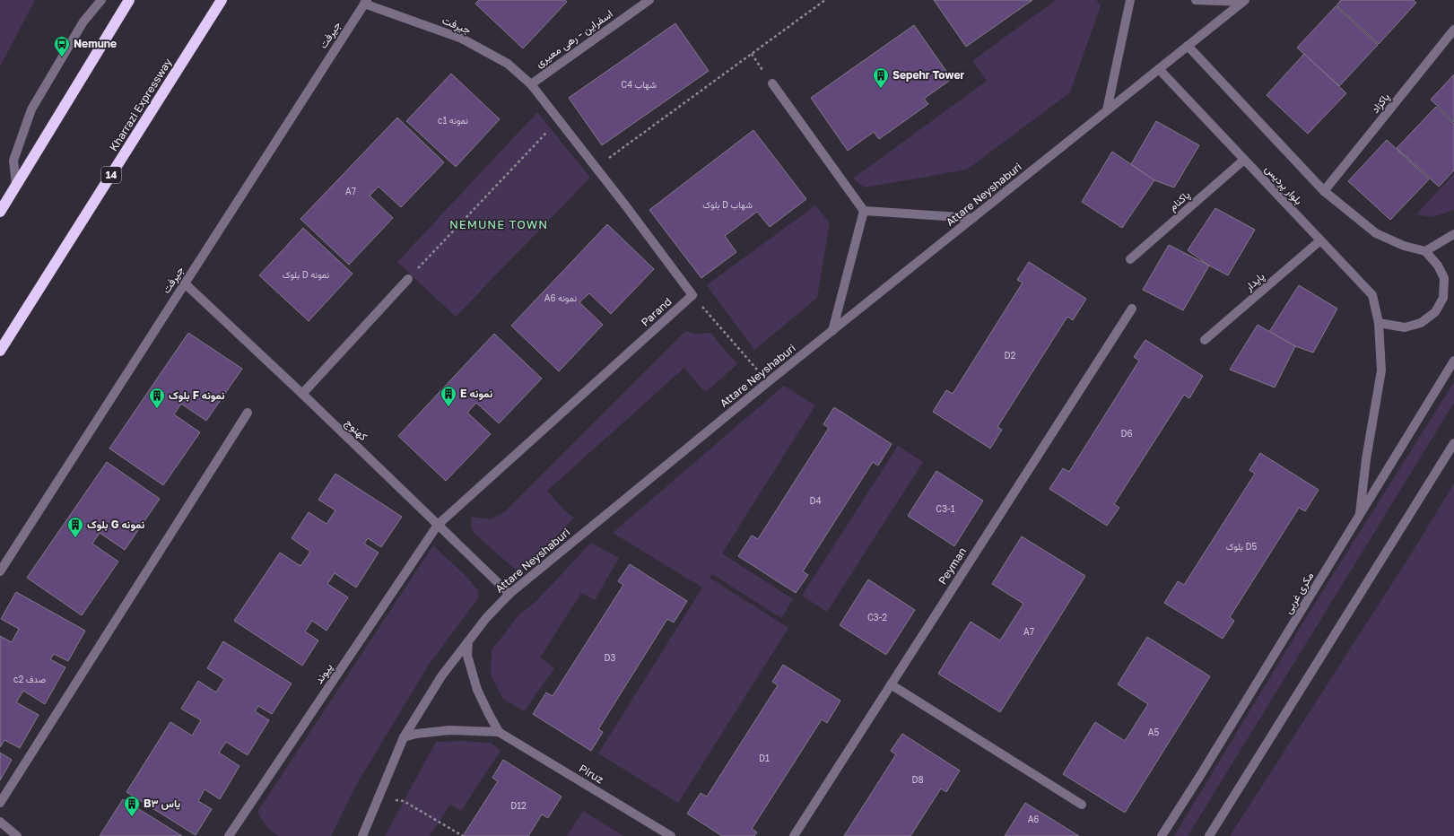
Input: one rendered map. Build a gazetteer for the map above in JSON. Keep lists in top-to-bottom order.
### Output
{
  "streets": {
    "highway": ["Kharrazi Expressway", "14"],
    "street": [
      "جیرفت",
      "جيرفت",
      "اسفراين - رهی معیری",
      "پاکزاد",
      "بلوار پردیس",
      "Attare Neyshaburi",
      "پاکنام",
      "پایدار",
      "Parand",
      "كهنوج",
      "Peyman",
      "مکری غربی",
      "پیوند",
      "Piruz"
    ]
  },
  "crossings": [
    ["جیرفت", "جيرفت"],
    ["جیرفت", "اسفراين - رهی معیری"],
    ["جيرفت", "كهنوج"],
    ["بلوار پردیس", "Attare Neyshaburi"],
    ["بلوار پردیس", "پاکنام"],
    ["بلوار پردیس", "پایدار"],
    ["بلوار پردیس", "مکری غربی"],
    ["Attare Neyshaburi", "كهنوج"],
    ["Attare Neyshaburi", "Piruz"],
    ["Parand", "كهنوج"],
    ["Parand", "پیوند"],
    ["كهنوج", "پیوند"]
  ],
  "districts": ["NEMUNE TOWN"],
  "places": {
    "bus stop": ["Nemune"],
    "building": [
      "Sepehr Tower",
      "E نمونه",
      "بلوک F نمونه",
      "بلوک G نمونه",
      "B۳ یاس"
    ]
  },
  "house_numbers": [
    "C4 شهاب",
    "c1 نمونه",
    "A7",
    "بلوک D شهاب",
    "بلوک D نمونه",
    "A6 نمونه",
    "D2",
    "D6",
    "D4",
    "C3-1",
    "بلوک D5",
    "C3-2",
    "A7",
    "D3",
    "c2 صدف",
    "A5",
    "D1",
    "D8",
    "D12",
    "A6"
  ]
}
